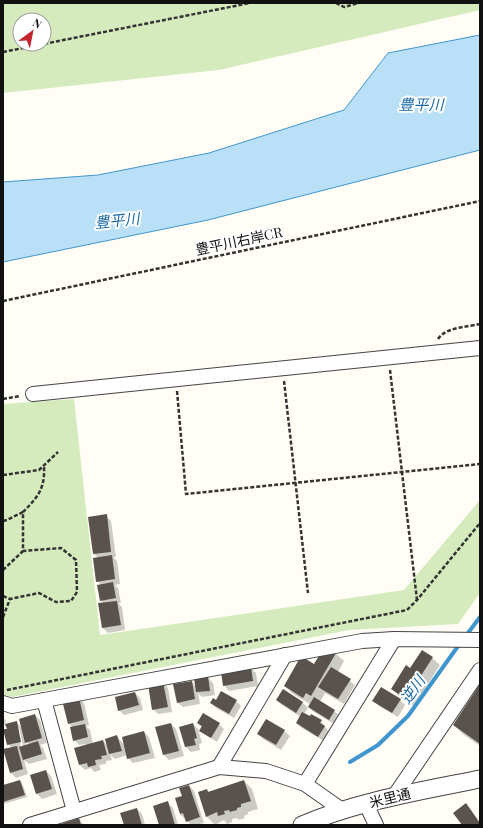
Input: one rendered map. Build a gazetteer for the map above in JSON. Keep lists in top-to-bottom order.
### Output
{
  "streets": {
    "street": ["米里通"],
    "path": ["豊平川右岸CR"]
  },
  "water": ["豊平川", "逆川"],
  "north": "top right"
}
